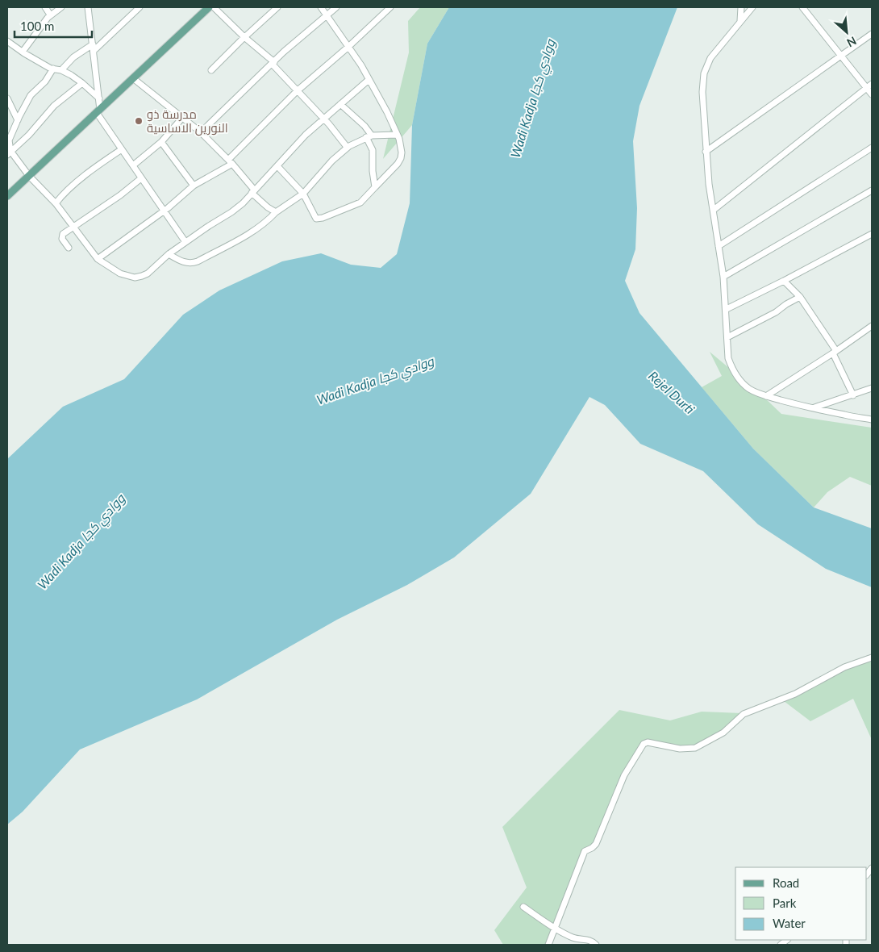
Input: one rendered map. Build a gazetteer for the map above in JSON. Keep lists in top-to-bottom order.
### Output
{
  "water": ["Wadi Kadja ووادي كجا", "Rejel Durti"],
  "places": ["مدرسة ذو النورين الاساسية"],
  "legend": ["Road", "Park", "Water"],
  "scale_bar": "100 m",
  "north": "bottom right"
}
